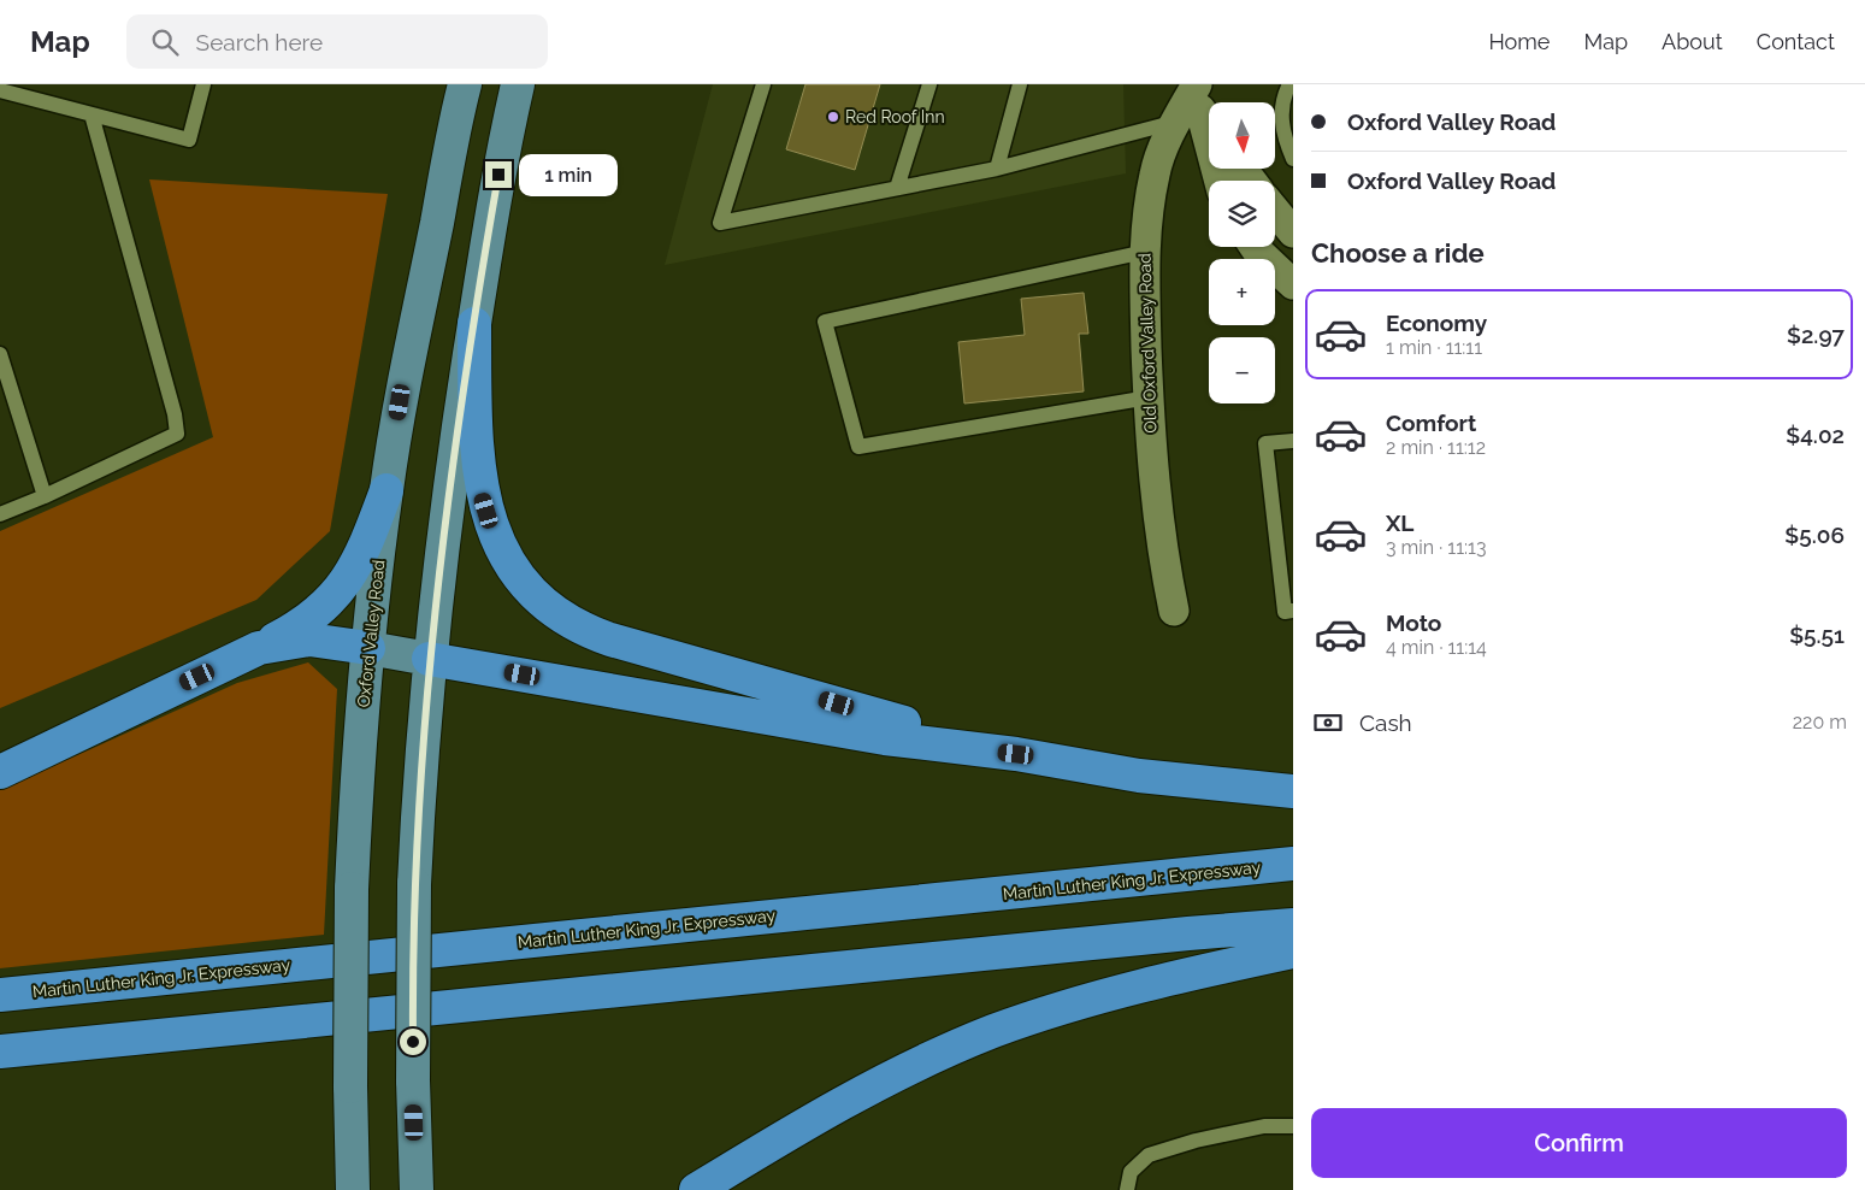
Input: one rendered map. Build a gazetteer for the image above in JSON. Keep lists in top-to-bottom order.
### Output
{
  "streets": {
    "highway": ["Martin Luther King Jr. Expressway"],
    "main road": ["Oxford Valley Road"],
    "street": ["Old Oxford Valley Road"]
  },
  "places": ["Red Roof Inn"],
  "north": "bottom",
  "page": {
    "header": "Map",
    "search": "Search here",
    "nav": [
      "Home",
      "Map",
      "About",
      "Contact"
    ],
    "banner": ["Oxford Valley Road", "Oxford Valley Road"],
    "map_buttons": ["+", "−"],
    "bubble": "1 min",
    "heading": "Choose a ride",
    "list": [
      {
        "name": "Economy",
        "note": "1 min · 11:11",
        "value": "$2.97"
      },
      {
        "name": "Comfort",
        "note": "2 min · 11:12",
        "value": "$4.02"
      },
      {
        "name": "XL",
        "note": "3 min · 11:13",
        "value": "$5.06"
      },
      {
        "name": "Moto",
        "note": "4 min · 11:14",
        "value": "$5.51"
      }
    ],
    "pay": ["Cash", "220 m"],
    "buttons": "Confirm"
  }
}
